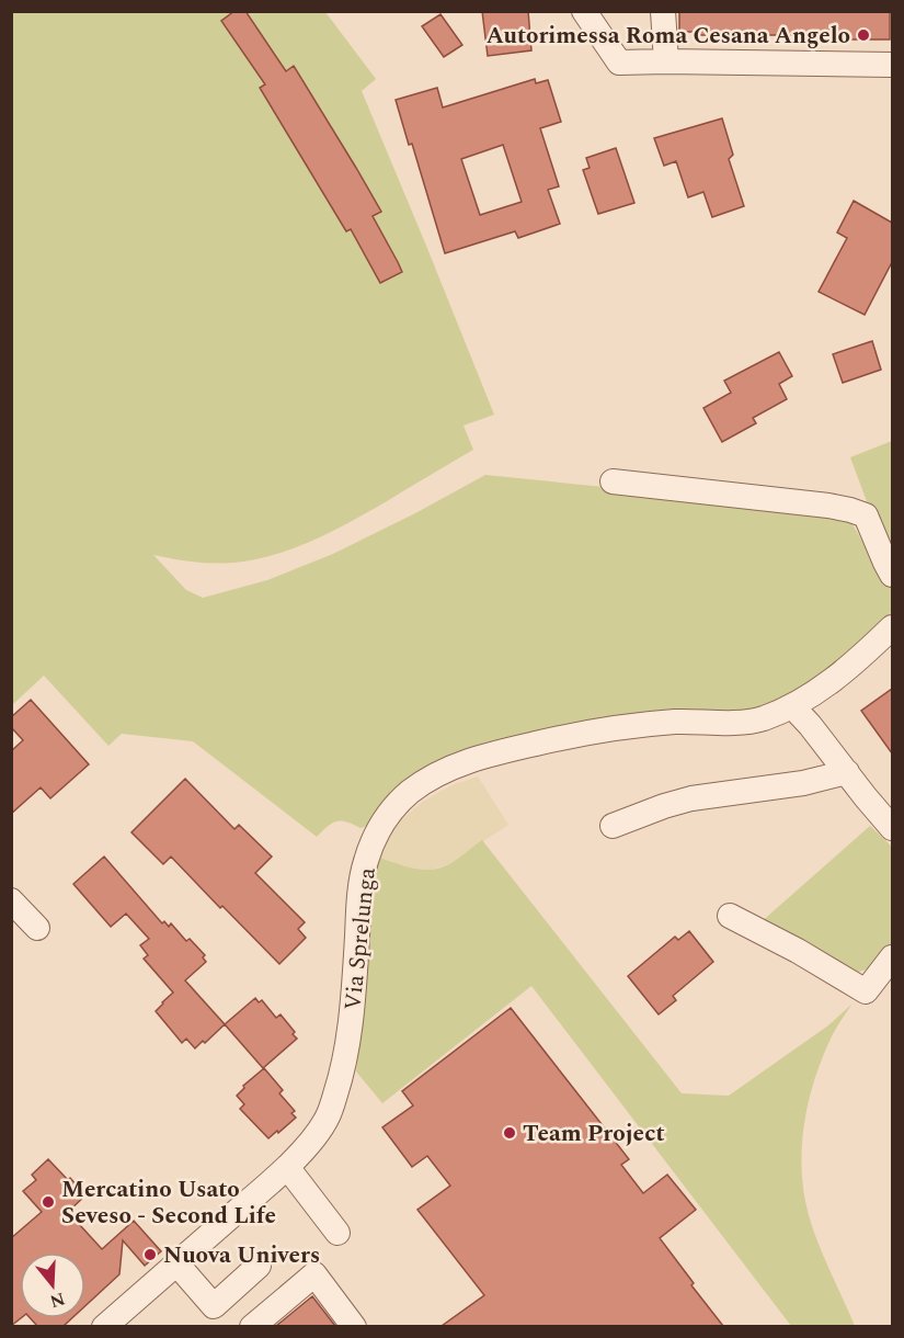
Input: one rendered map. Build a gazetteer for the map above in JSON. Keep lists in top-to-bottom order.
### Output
{
  "streets": {
    "street": ["Via Sprelunga"]
  },
  "places": [
    "Autorimessa Roma Cesana Angelo",
    "Team Project",
    "Mercatino Usato Seveso - Second Life",
    "Nuova Univers"
  ],
  "north": "bottom"
}
